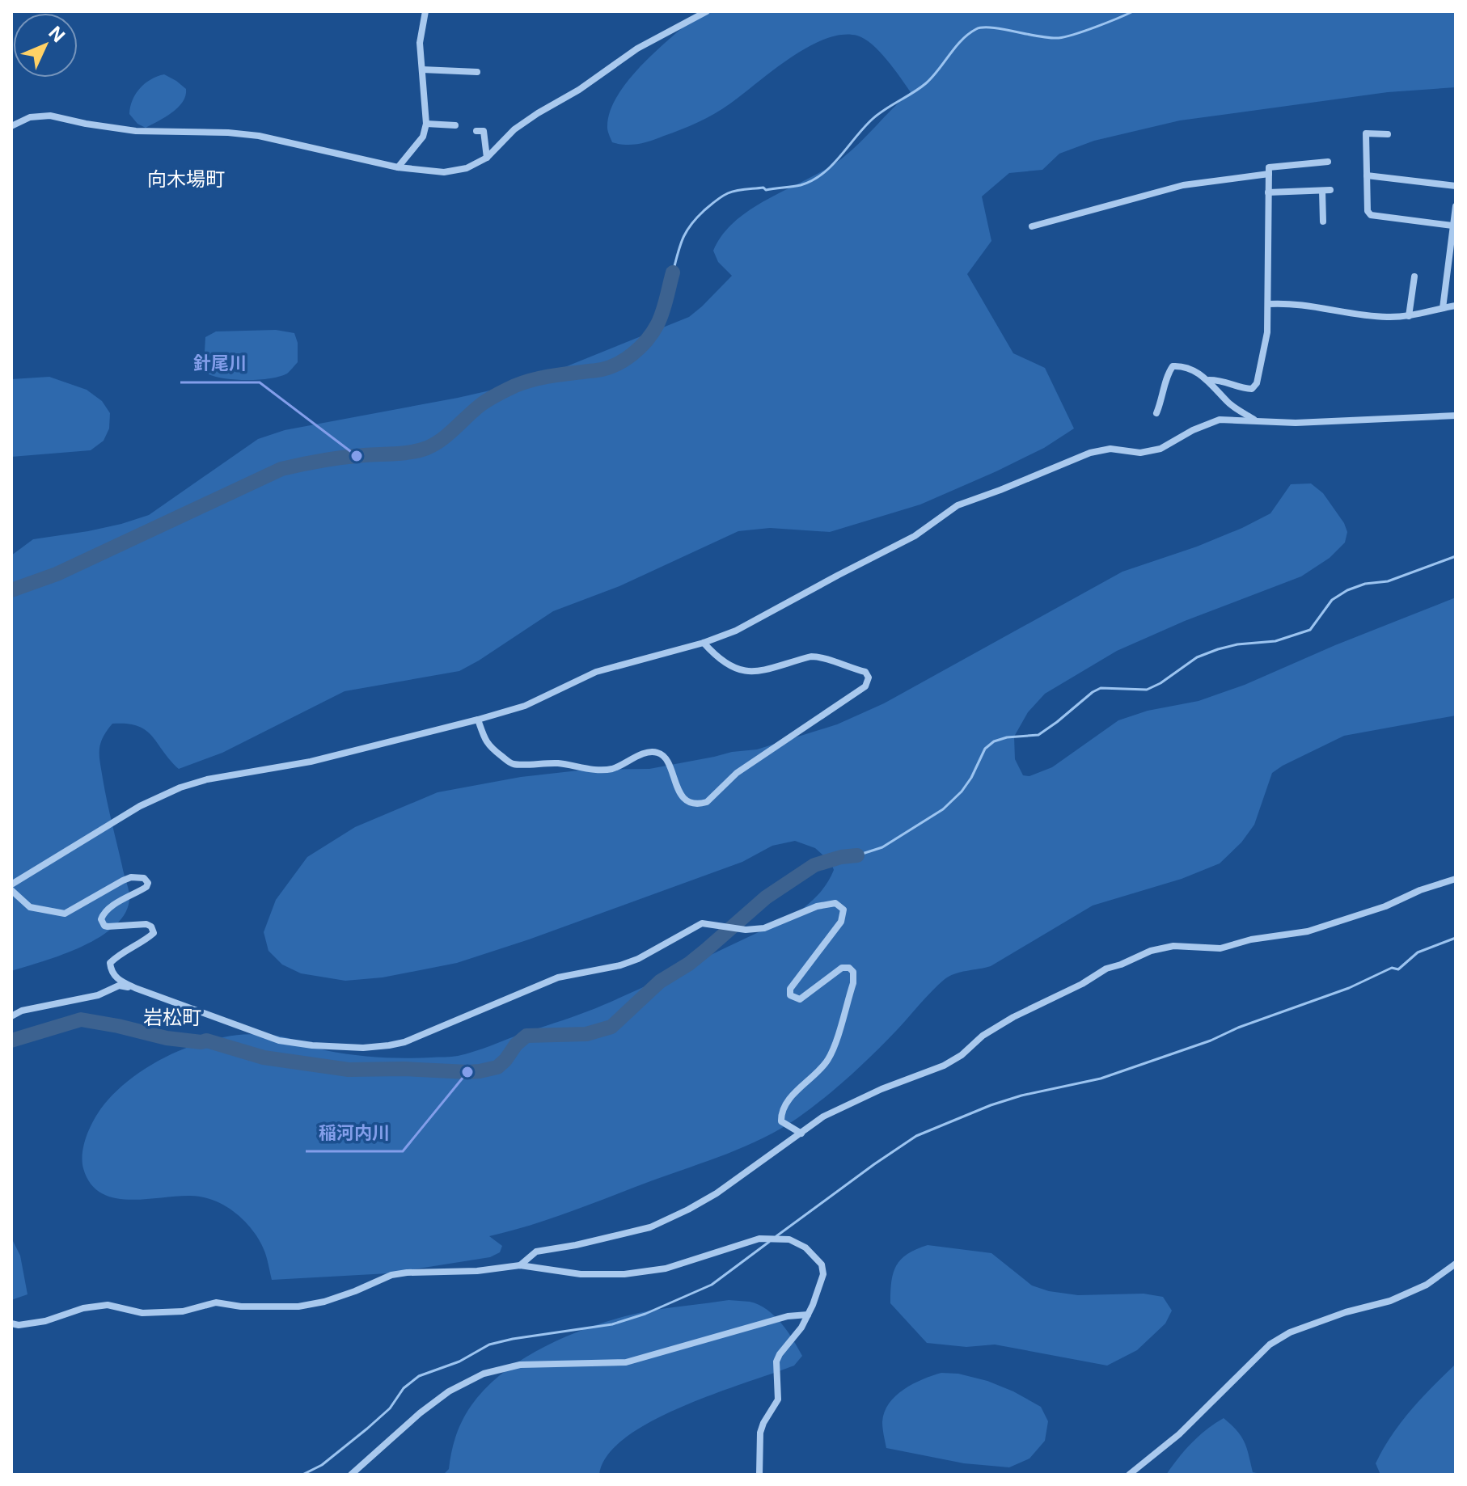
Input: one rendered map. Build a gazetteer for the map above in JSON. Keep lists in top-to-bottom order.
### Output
{
  "districts": ["向木場町", "岩松町"],
  "places": ["針尾川", "稲河内川"],
  "north": "top right"
}
